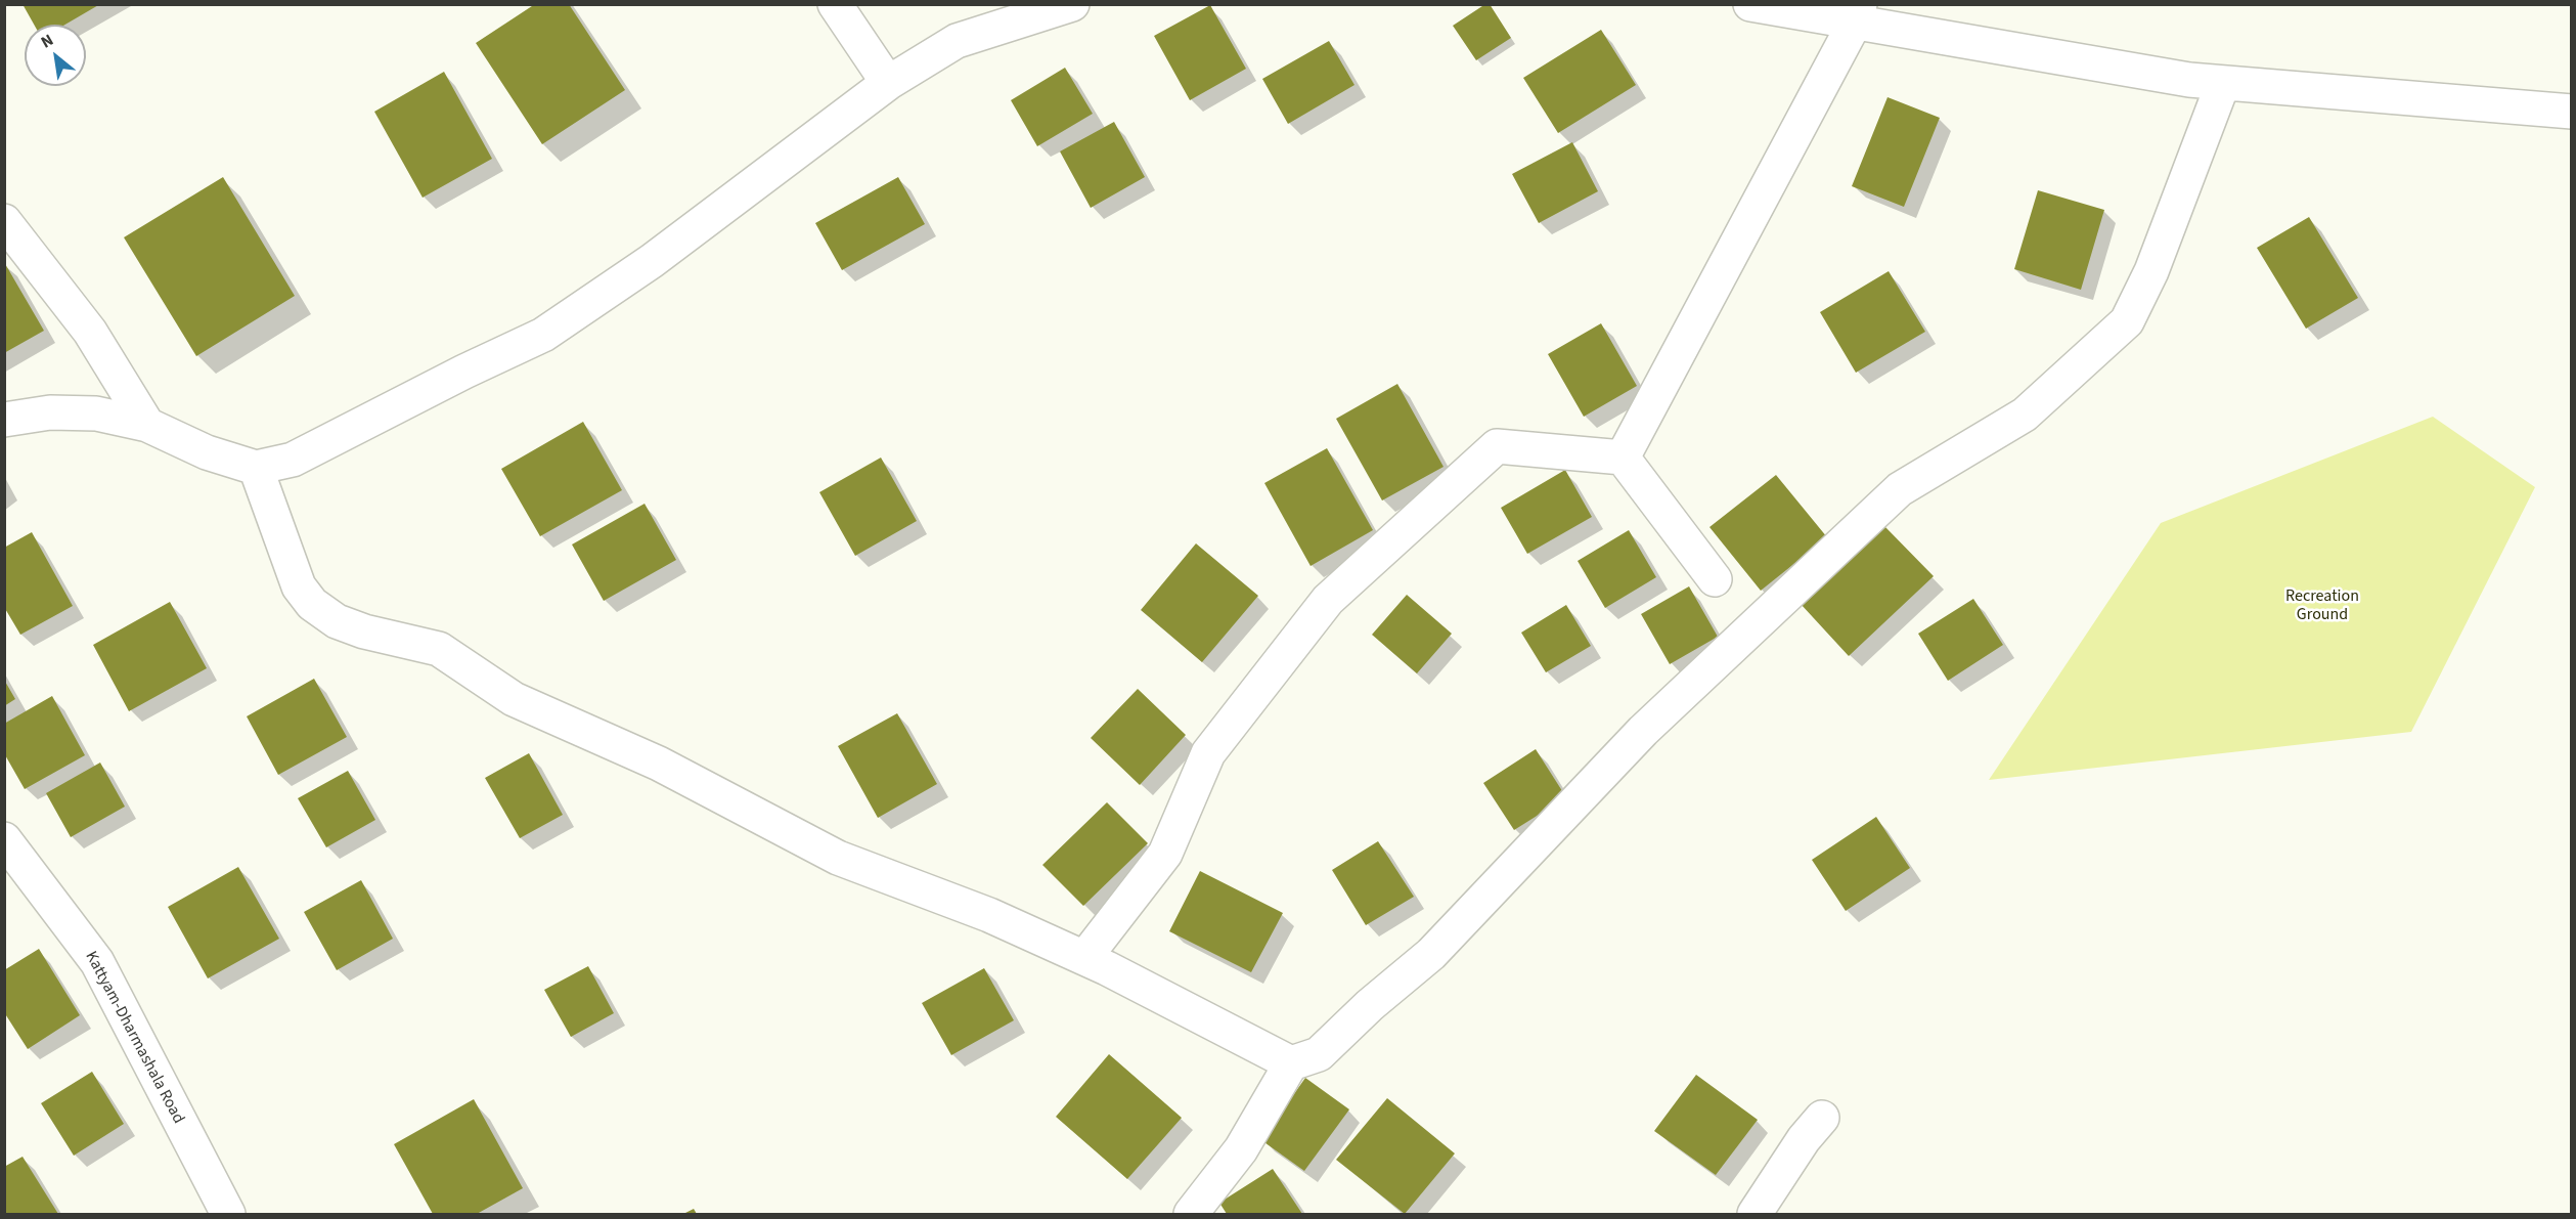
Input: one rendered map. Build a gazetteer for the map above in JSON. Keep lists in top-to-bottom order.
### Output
{
  "streets": {
    "street": ["Kattyam-Dharmashala Road"]
  },
  "parks": ["Recreation Ground"],
  "north": "top left"
}
